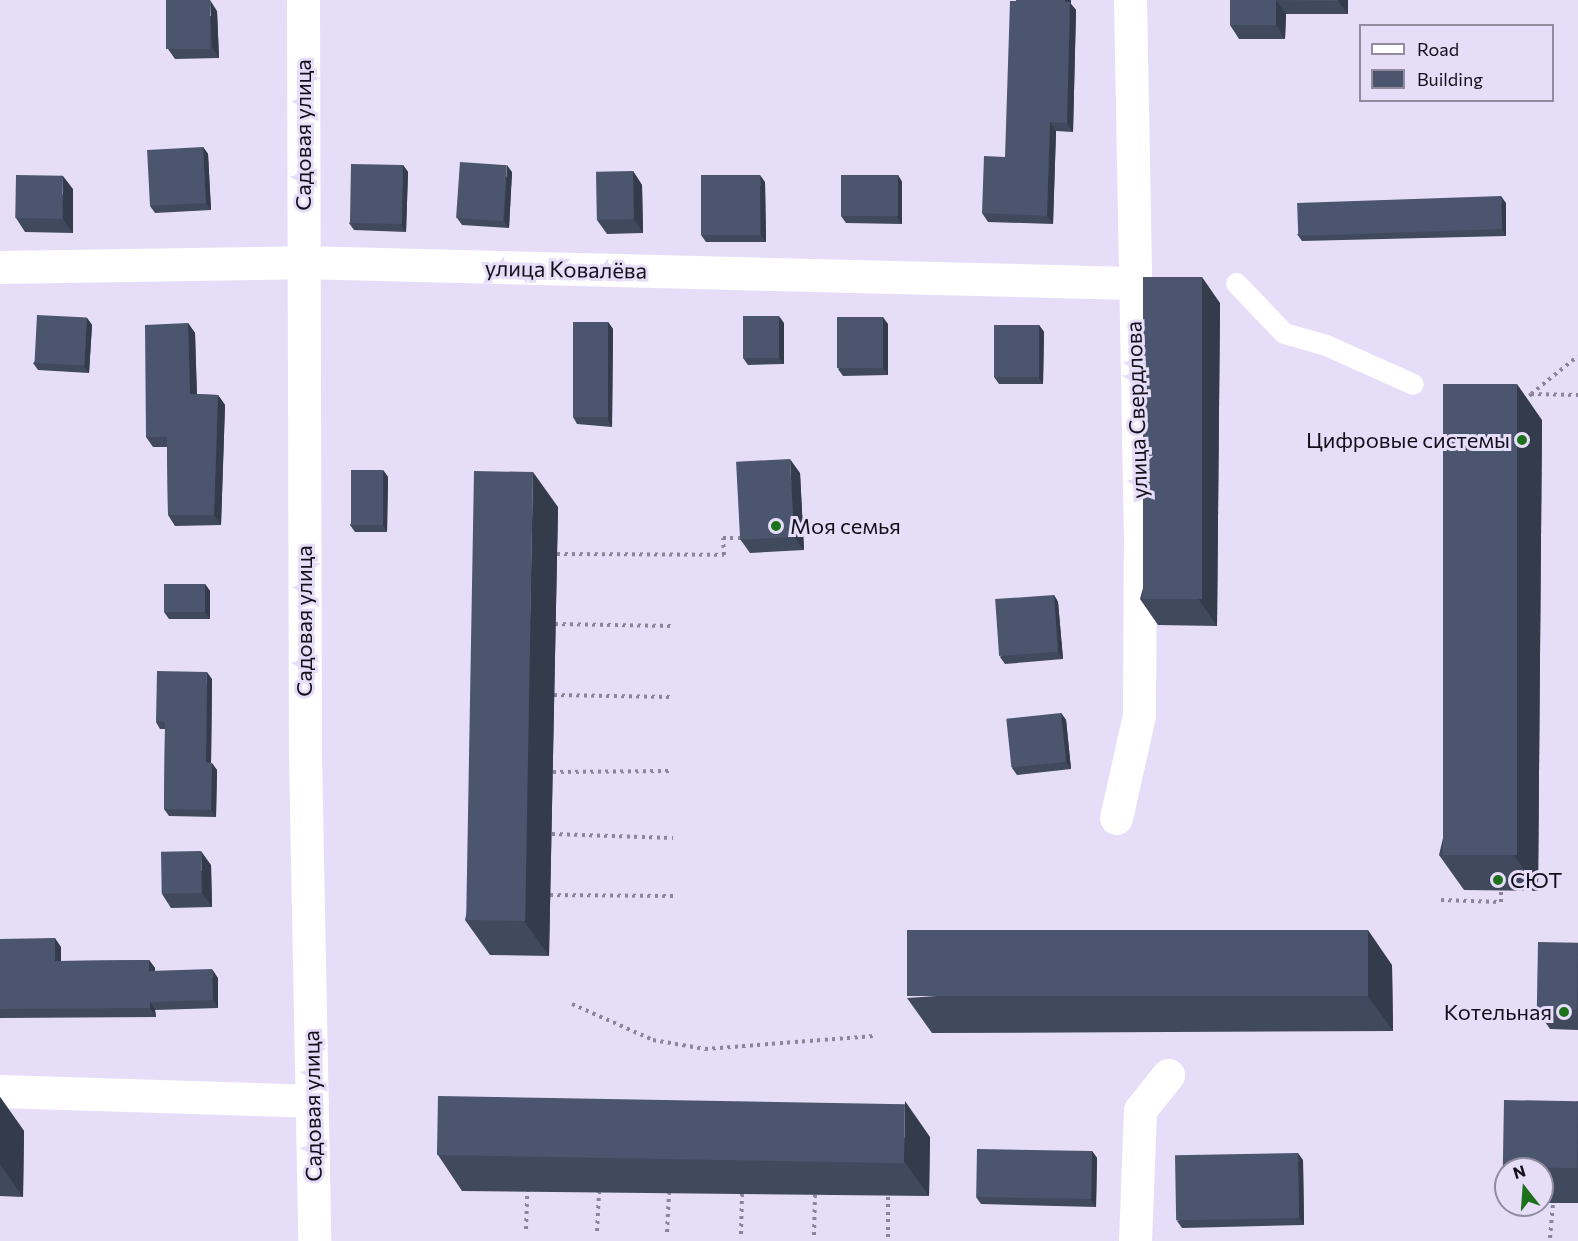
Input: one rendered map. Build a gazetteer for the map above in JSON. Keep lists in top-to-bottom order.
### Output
{
  "streets": {
    "street": ["Садовая улица", "улица Ковалёва", "улица Свердлова"]
  },
  "crossings": [
    ["Садовая улица", "улица Ковалёва"],
    ["улица Ковалёва", "улица Свердлова"]
  ],
  "places": [
    "Цифровые системы",
    "Моя семья",
    "СЮТ",
    "Котельная"
  ],
  "legend": ["Road", "Building"],
  "north": "top"
}
